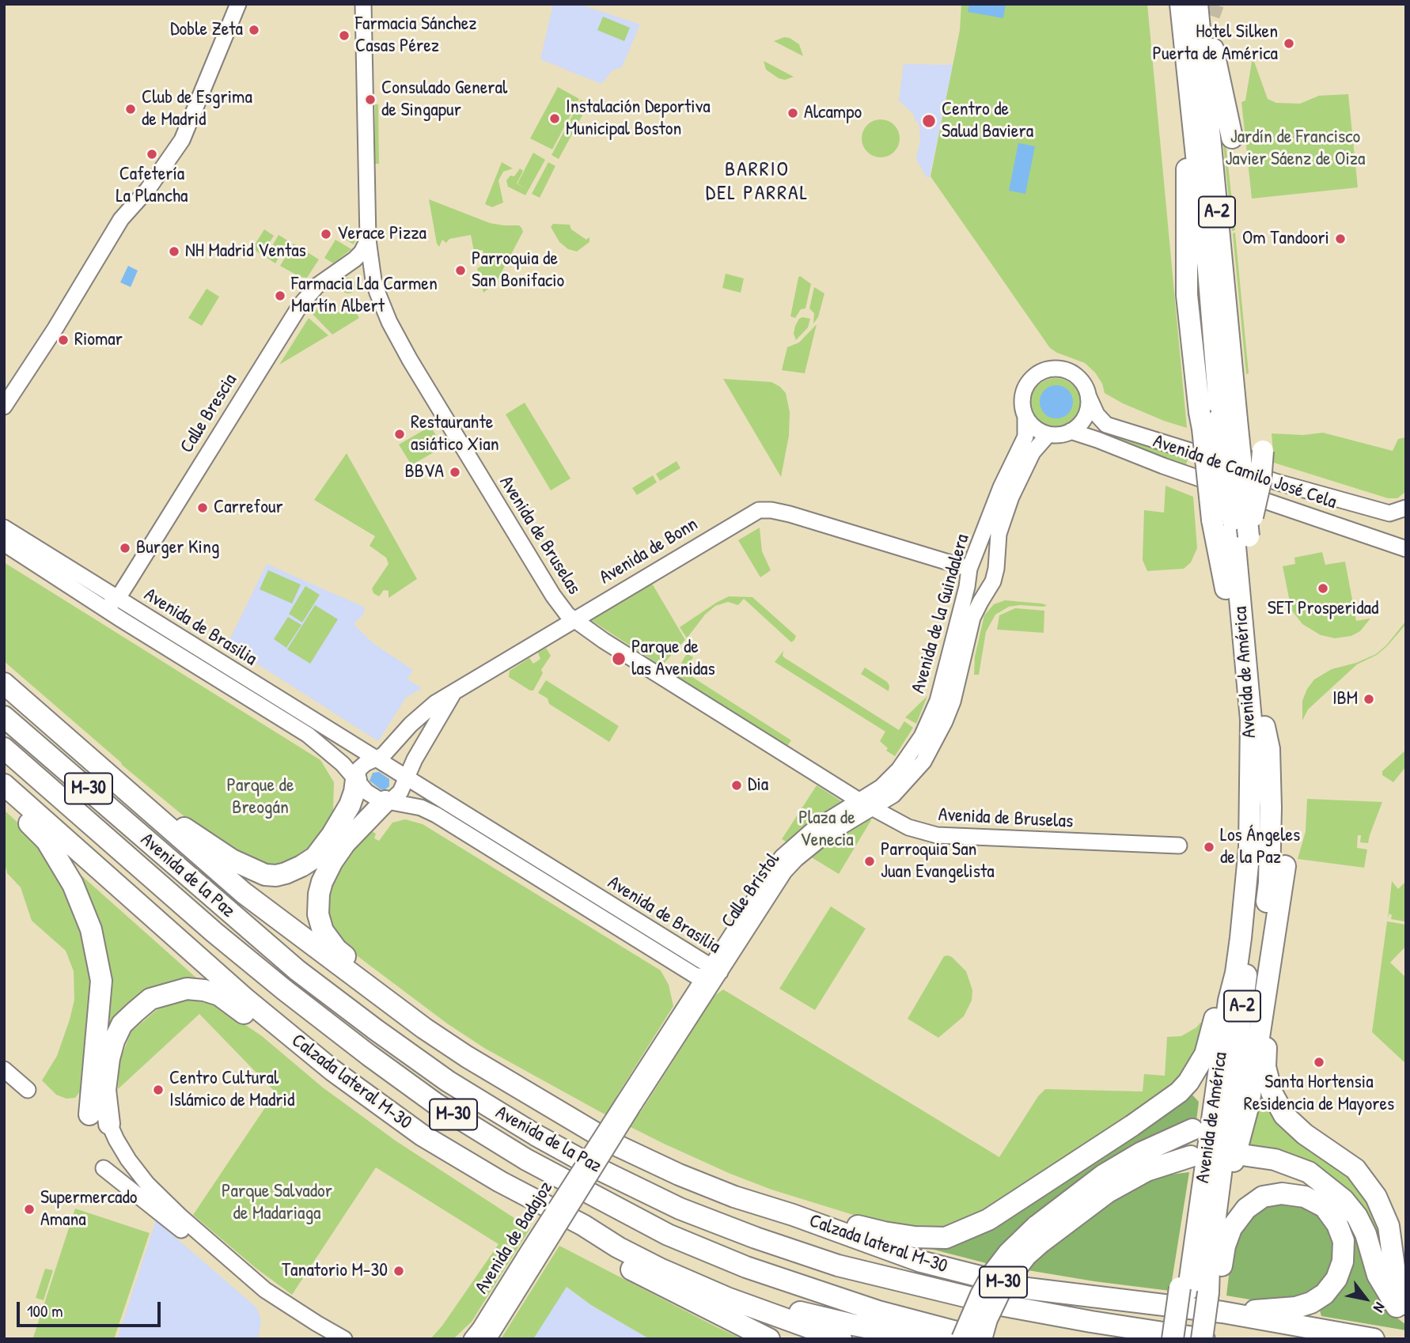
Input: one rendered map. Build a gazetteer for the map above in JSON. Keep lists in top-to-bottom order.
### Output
{
  "streets": {
    "highway": [
      "A-2",
      "Avenida de América",
      "M-30",
      "Avenida de la Paz",
      "Calzada lateral M-30"
    ],
    "street": [
      "Calle Brescia",
      "Avenida de Camilo José Cela",
      "Avenida de Bruselas",
      "Avenida de Bonn",
      "Avenida de la Guindalera",
      "Avenida de Brasilia",
      "Calle Bristol",
      "Avenida de Badajoz"
    ]
  },
  "crossings": [
    ["A-2", "Avenida de América"],
    ["Calle Brescia", "Avenida de Bruselas"],
    ["Calle Brescia", "Avenida de Brasilia"],
    ["Avenida de Camilo José Cela", "Avenida de la Guindalera"],
    ["Avenida de Bruselas", "Avenida de Bonn"],
    ["Avenida de Bruselas", "Avenida de la Guindalera"],
    ["Avenida de Bruselas", "Calle Bristol"],
    ["Avenida de Bonn", "Avenida de la Guindalera"],
    ["Avenida de Bonn", "Avenida de Brasilia"],
    ["Avenida de la Guindalera", "Calle Bristol"],
    ["Avenida de Brasilia", "Calle Bristol"],
    ["Avenida de América", "Avenida de la Paz"],
    ["Avenida de América", "Calzada lateral M-30"],
    ["M-30", "Calzada lateral M-30"],
    ["Calle Bristol", "Avenida de Badajoz"]
  ],
  "districts": ["BARRIO DEL PARRAL"],
  "parks": [
    "Jardín de Francisco Javier Sáenz de Oiza",
    "Parque de Breogán",
    "Plaza de Venecia",
    "Parque Salvador de Madariaga"
  ],
  "places": [
    "Doble Zeta",
    "Farmacia Sánchez Casas Pérez",
    "Hotel Silken Puerta de América",
    "Consulado General de Singapur",
    "Club de Esgrima de Madrid",
    "Alcampo",
    "Instalación Deportiva Municipal Boston",
    "Centro de Salud Baviera",
    "Cafetería La Plancha",
    "Verace Pizza",
    "Om Tandoori",
    "NH Madrid Ventas",
    "Parroquia de San Bonifacio",
    "Farmacia Lda Carmen Martín Albert",
    "Riomar",
    "Restaurante asiático Xian",
    "BBVA",
    "Carrefour",
    "Burger King",
    "SET Prosperidad",
    "Parque de las Avenidas",
    "IBM",
    "Dia",
    "Los Ángeles de la Paz",
    "Parroquia San Juan Evangelista",
    "Santa Hortensia Residencia de Mayores",
    "Centro Cultural Islámico de Madrid",
    "Supermercado Amana",
    "Tanatorio M-30"
  ],
  "scale_bar": "100 m",
  "north": "bottom right"
}
